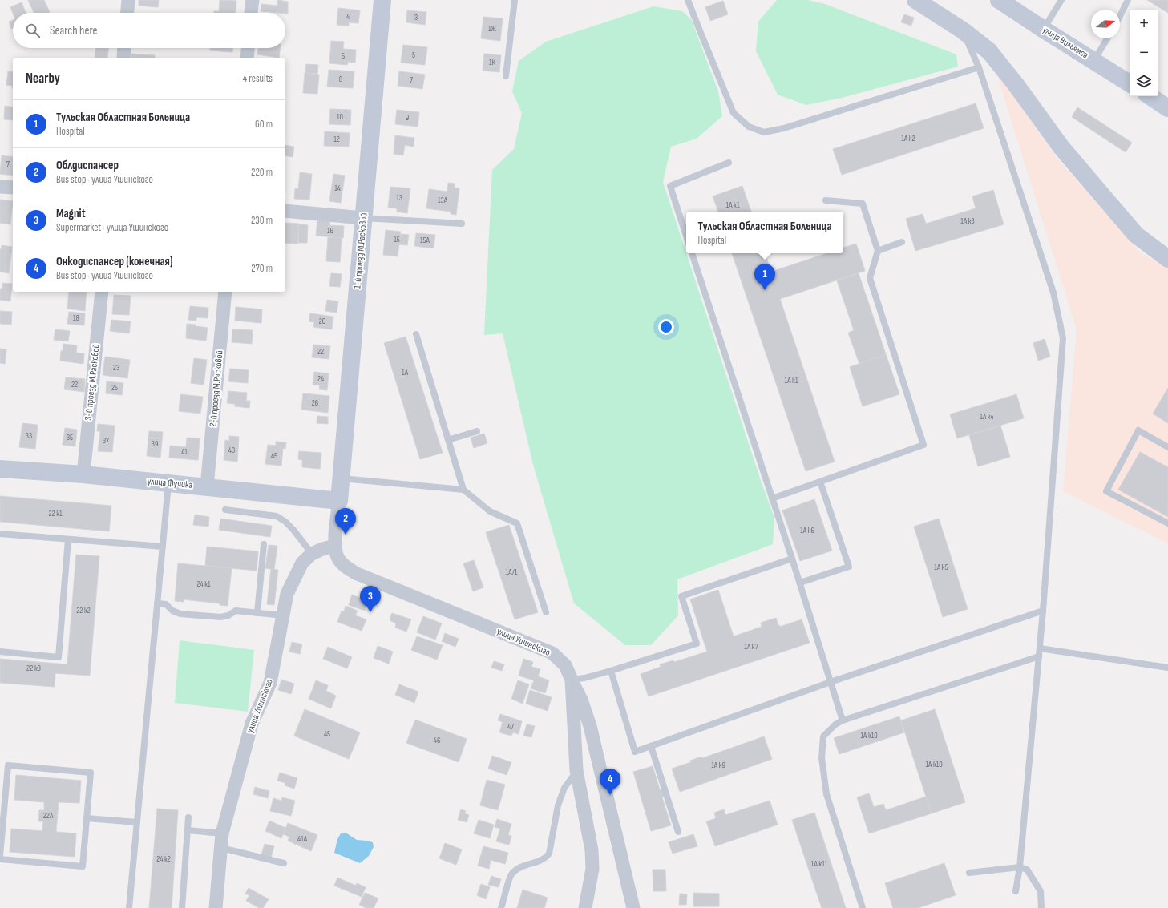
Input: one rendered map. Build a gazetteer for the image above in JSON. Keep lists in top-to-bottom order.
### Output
{
  "streets": {
    "street": [
      "улица Вильямса",
      "1-й проезд М.Расковой",
      "3-й проезд М.Расковой",
      "2-й проезд М.Расковой",
      "улица Фучика",
      "улица Ушинского"
    ]
  },
  "crossings": [
    ["1-й проезд М.Расковой", "улица Фучика"],
    ["1-й проезд М.Расковой", "улица Ушинского"],
    ["3-й проезд М.Расковой", "улица Фучика"],
    ["2-й проезд М.Расковой", "улица Фучика"],
    ["улица Фучика", "улица Ушинского"]
  ],
  "house_numbers": [
    "4",
    "3",
    "1Ж",
    "5",
    "6",
    "1К",
    "8",
    "7",
    "10",
    "9",
    "1А к2",
    "12",
    "7",
    "14",
    "13",
    "13А",
    "1А к1",
    "1А к3",
    "16",
    "15",
    "15А",
    "18",
    "20",
    "22",
    "23",
    "1А",
    "24",
    "1А к1",
    "22",
    "25",
    "26",
    "1А к4",
    "33",
    "35",
    "37",
    "39",
    "43",
    "41",
    "45",
    "22 к1",
    "1А к6",
    "1А к5",
    "1А/1",
    "24 к1",
    "22 к2",
    "1А к7",
    "22 к3",
    "47",
    "45",
    "1А к10",
    "46",
    "1А к10",
    "1А к9",
    "22А",
    "41А",
    "24 к2",
    "1А к11"
  ],
  "north": "right",
  "page": {
    "map_buttons": ["+", "−"],
    "search": "Search here",
    "heading": ["Nearby", "4 results"],
    "list": [
      {
        "mark": "1",
        "name": "Тульская Областная Больница",
        "note": "Hospital",
        "value": "60 m"
      },
      {
        "mark": "2",
        "name": "Облдиспансер",
        "note": "Bus stop · улица Ушинского",
        "value": "220 m"
      },
      {
        "mark": "3",
        "name": "Magnit",
        "note": "Supermarket · улица Ушинского",
        "value": "230 m"
      },
      {
        "mark": "4",
        "name": "Онкодиспансер (конечная)",
        "note": "Bus stop · улица Ушинского",
        "value": "270 m"
      }
    ],
    "popup": ["Тульская Областная Больница", "Hospital"],
    "pins": [
      "1",
      "2",
      "3",
      "4"
    ]
  }
}
